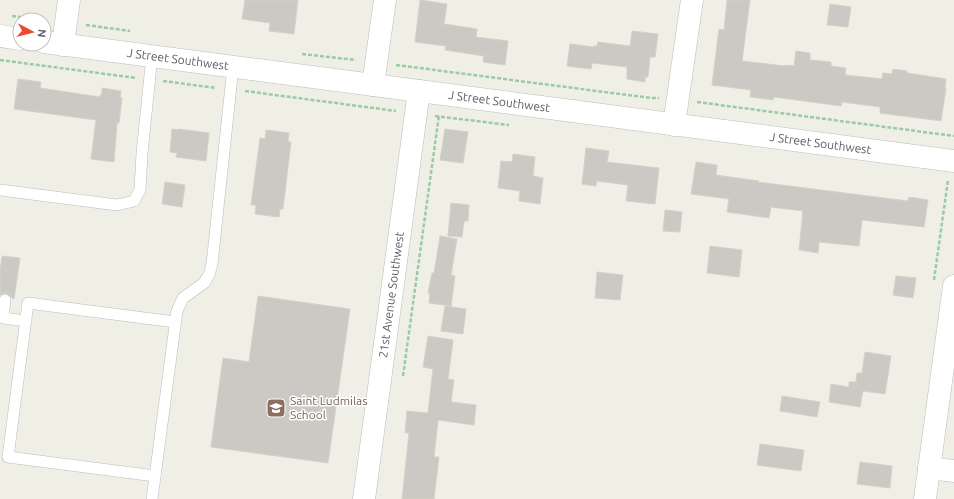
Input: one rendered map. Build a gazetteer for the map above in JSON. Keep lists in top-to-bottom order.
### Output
{
  "streets": {
    "street": ["J Street Southwest", "21st Avenue Southwest"]
  },
  "crossings": [
    ["J Street Southwest", "21st Avenue Southwest"]
  ],
  "places": {
    "school or university": ["Saint Ludmilas School"]
  },
  "north": "right"
}
